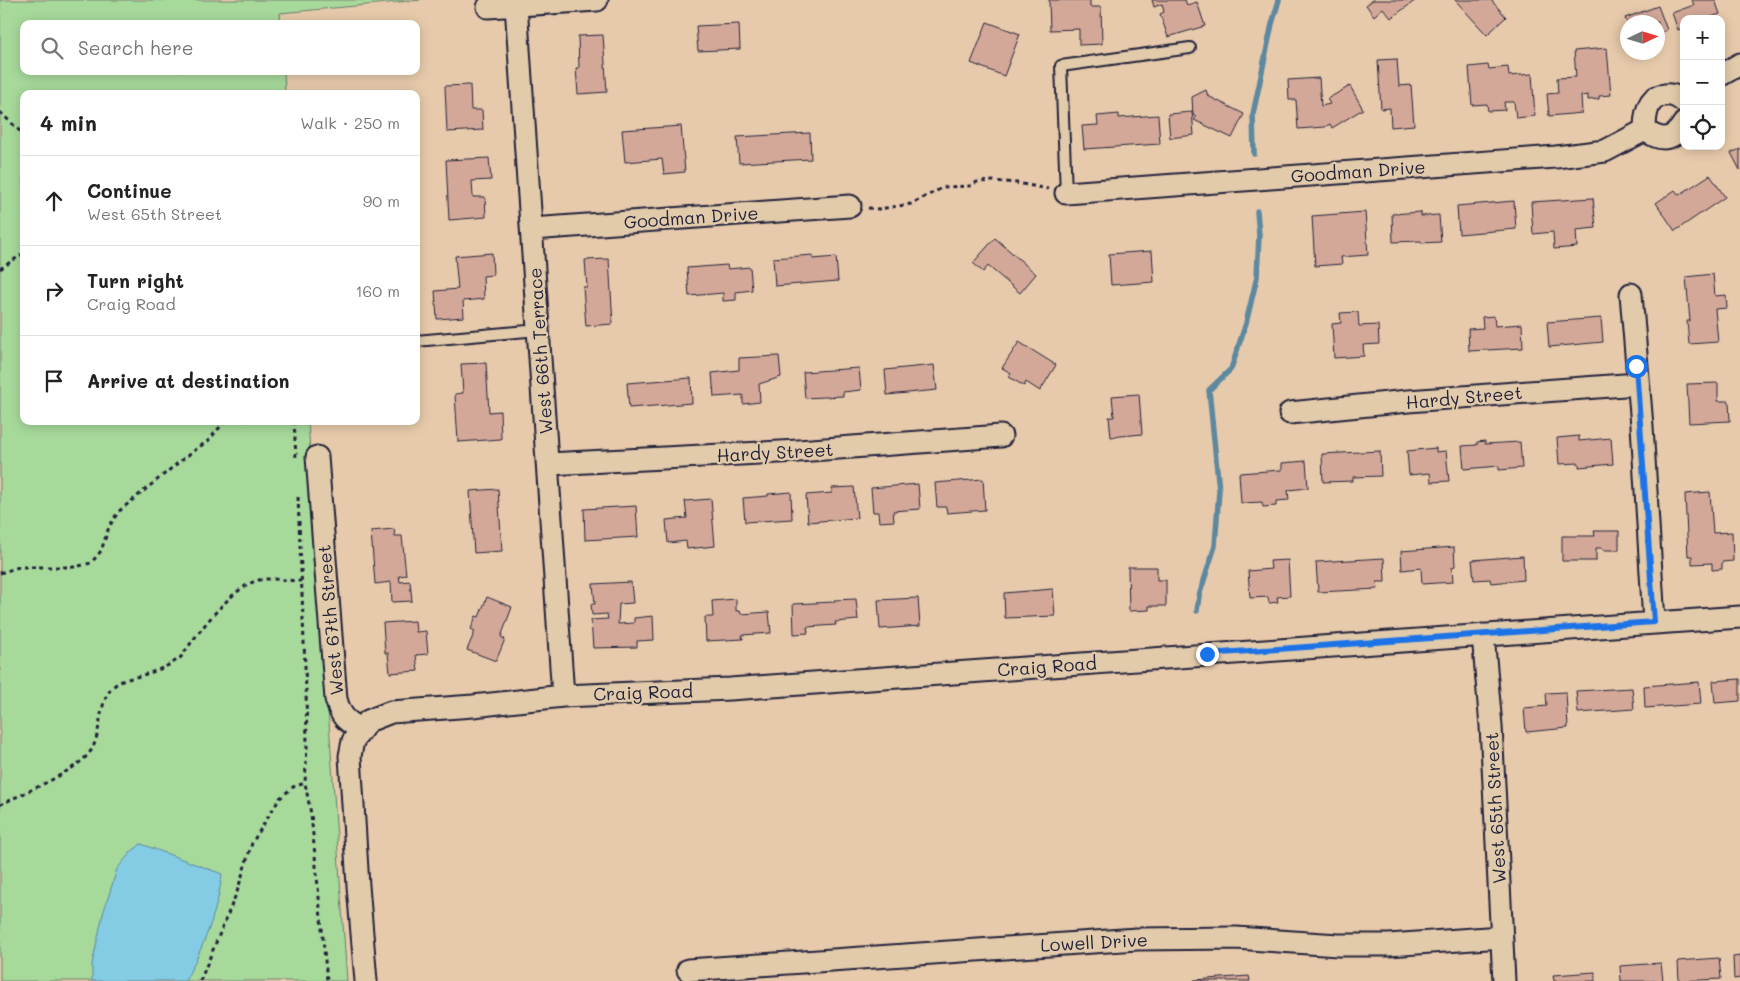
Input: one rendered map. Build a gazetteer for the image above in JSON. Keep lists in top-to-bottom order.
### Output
{
  "streets": {
    "street": [
      "Goodman Drive",
      "West 66th Terrace",
      "Hardy Street",
      "West 67th Street",
      "Craig Road",
      "West 65th Street",
      "Lowell Drive"
    ]
  },
  "crossings": [
    ["Goodman Drive", "West 66th Terrace"],
    ["West 66th Terrace", "Hardy Street"],
    ["West 66th Terrace", "Craig Road"],
    ["West 67th Street", "Craig Road"],
    ["Craig Road", "West 65th Street"],
    ["West 65th Street", "Lowell Drive"]
  ],
  "north": "right",
  "page": {
    "map_buttons": ["+", "−"],
    "search": "Search here",
    "heading": ["4 min", "Walk · 250 m"],
    "list": [
      ["Continue", "West 65th Street", "90 m"],
      ["Turn right", "Craig Road", "160 m"],
      "Arrive at destination"
    ]
  }
}
